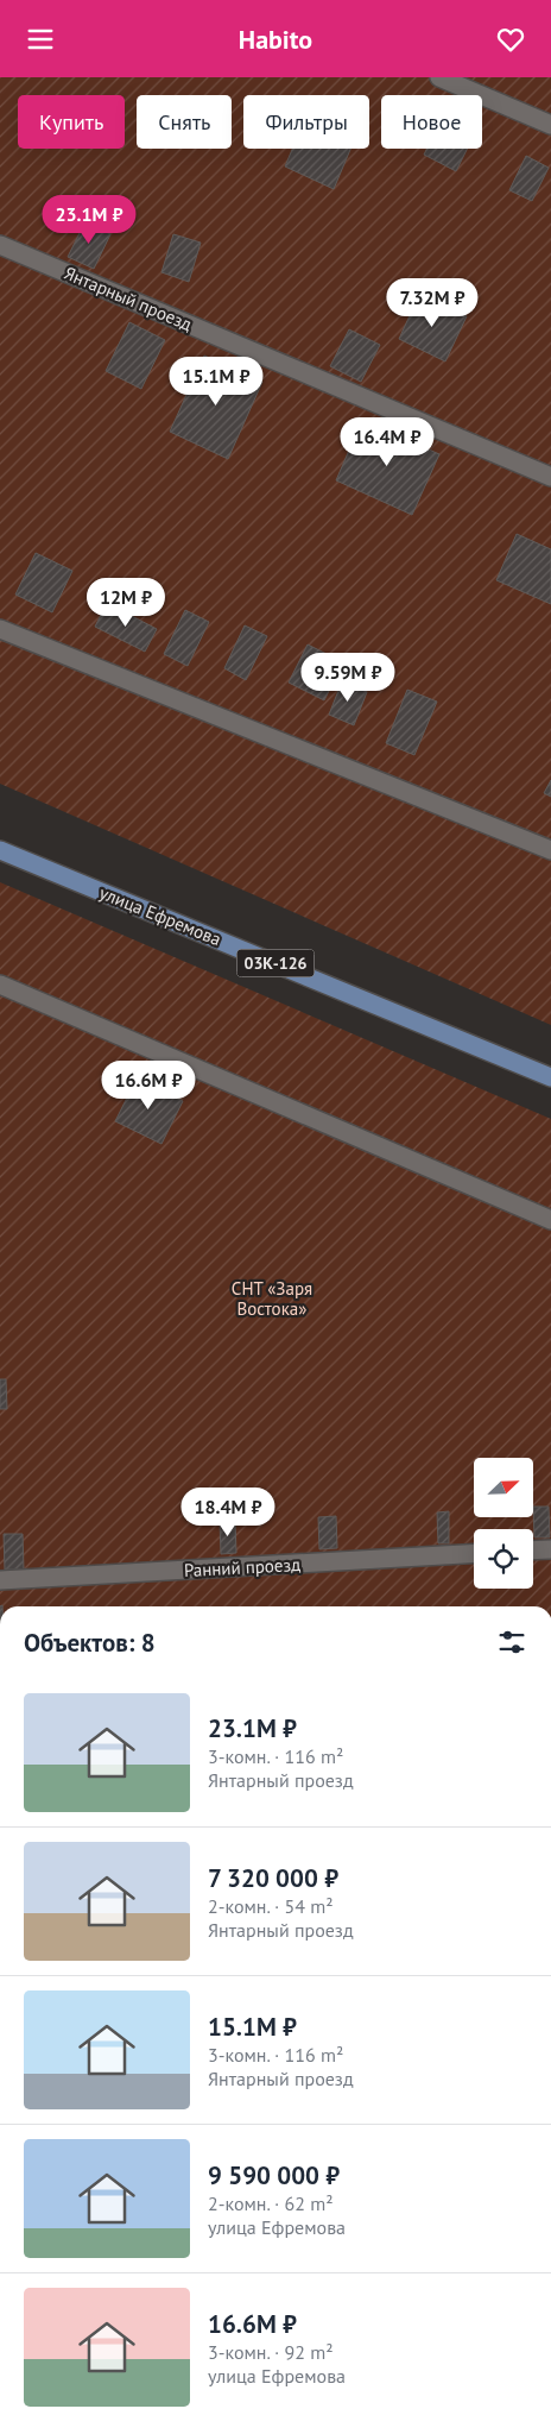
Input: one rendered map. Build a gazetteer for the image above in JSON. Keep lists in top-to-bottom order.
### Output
{
  "streets": {
    "main road": ["улица Ефремова", "03К-126"],
    "street": ["Янтарный проезд", "Ранний проезд"]
  },
  "parks": ["СНТ «Заря Востока»"],
  "north": "top right",
  "page": {
    "header": "Habito",
    "chip": [
      "Купить",
      "Снять",
      "Фильтры",
      "Новое"
    ],
    "price": [
      "23.1M ₽",
      "7.32M ₽",
      "15.1M ₽",
      "16.4M ₽",
      "12M ₽",
      "9.59M ₽",
      "16.6M ₽",
      "18.4M ₽"
    ],
    "heading": "Объектов: 8",
    "list": [
      {
        "name": "23.1M ₽",
        "note": "3-комн. · 116 m² · Янтарный проезд"
      },
      {
        "name": "7 320 000 ₽",
        "note": "2-комн. · 54 m² · Янтарный проезд"
      },
      {
        "name": "15.1M ₽",
        "note": "3-комн. · 116 m² · Янтарный проезд"
      },
      {
        "name": "9 590 000 ₽",
        "note": "2-комн. · 62 m² · улица Ефремова"
      },
      {
        "name": "16.6M ₽",
        "note": "3-комн. · 92 m² · улица Ефремова"
      }
    ]
  }
}
